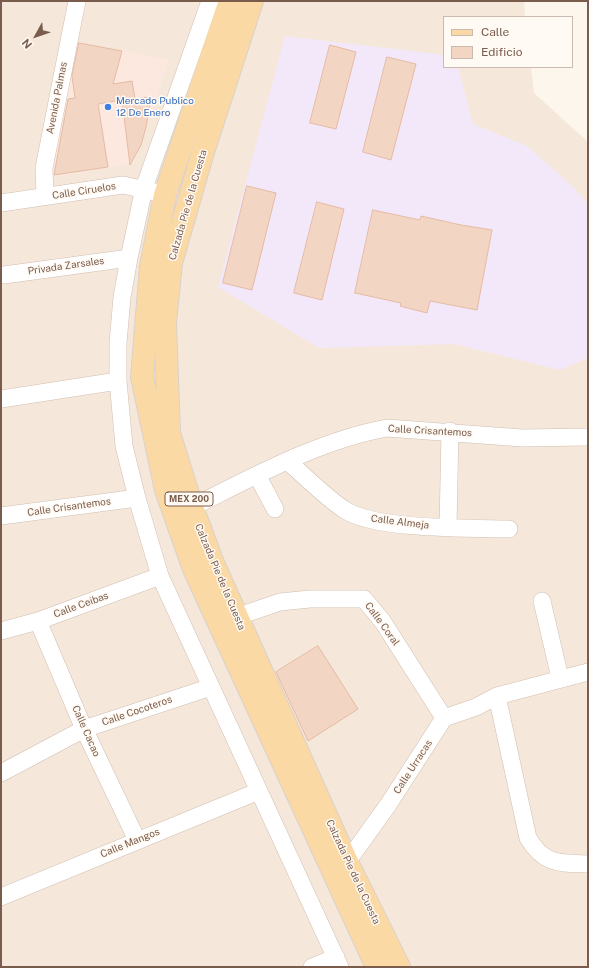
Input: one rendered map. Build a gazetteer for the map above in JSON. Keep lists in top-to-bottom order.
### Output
{
  "streets": {
    "main road": ["Calzada Pie de la Cuesta", "MEX 200"],
    "street": [
      "Avenida Palmas",
      "Calle Ciruelos",
      "Privada Zarsales",
      "Calle Crisantemos",
      "Calle Almeja",
      "Calle Ceibas",
      "Calle Coral",
      "Calle Cocoteros",
      "Calle Cacao",
      "Calle Urracas",
      "Calle Mangos"
    ]
  },
  "crossings": [
    ["Avenida Palmas", "Calle Ciruelos"],
    ["Calle Ciruelos", "Calzada Pie de la Cuesta"],
    ["Calzada Pie de la Cuesta", "Calle Crisantemos"],
    ["Calzada Pie de la Cuesta", "Calle Coral"],
    ["Calzada Pie de la Cuesta", "Calle Urracas"],
    ["Calle Crisantemos", "Calle Almeja"],
    ["Calle Ceibas", "Calle Cacao"],
    ["Calle Coral", "Calle Urracas"],
    ["Calle Cocoteros", "Calle Cacao"],
    ["Calle Cacao", "Calle Mangos"]
  ],
  "places": ["Mercado Publico 12 De Enero"],
  "legend": ["Calle", "Edificio"],
  "north": "bottom left"
}
